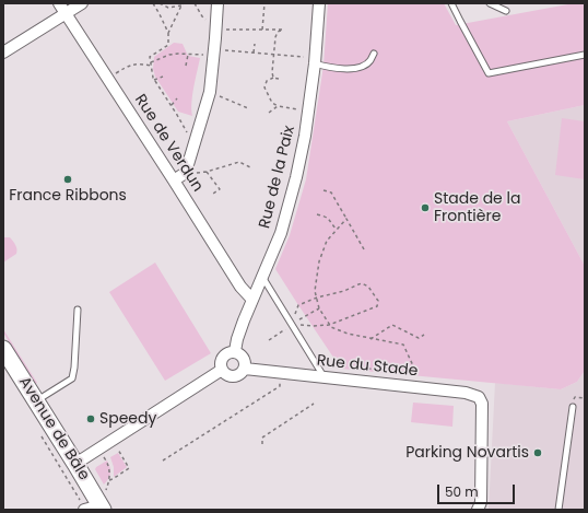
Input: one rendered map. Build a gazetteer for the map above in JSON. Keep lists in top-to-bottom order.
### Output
{
  "streets": {
    "main road": ["Avenue de Bâle"],
    "street": ["Rue de Verdun", "Rue de la Paix", "Rue du Stade"]
  },
  "crossings": [
    ["Rue de Verdun", "Rue de la Paix"],
    ["Rue de la Paix", "Rue du Stade"]
  ],
  "places": [
    "France Ribbons",
    "Stade de la Frontière",
    "Speedy",
    "Parking Novartis"
  ],
  "scale_bar": "50 m"
}
